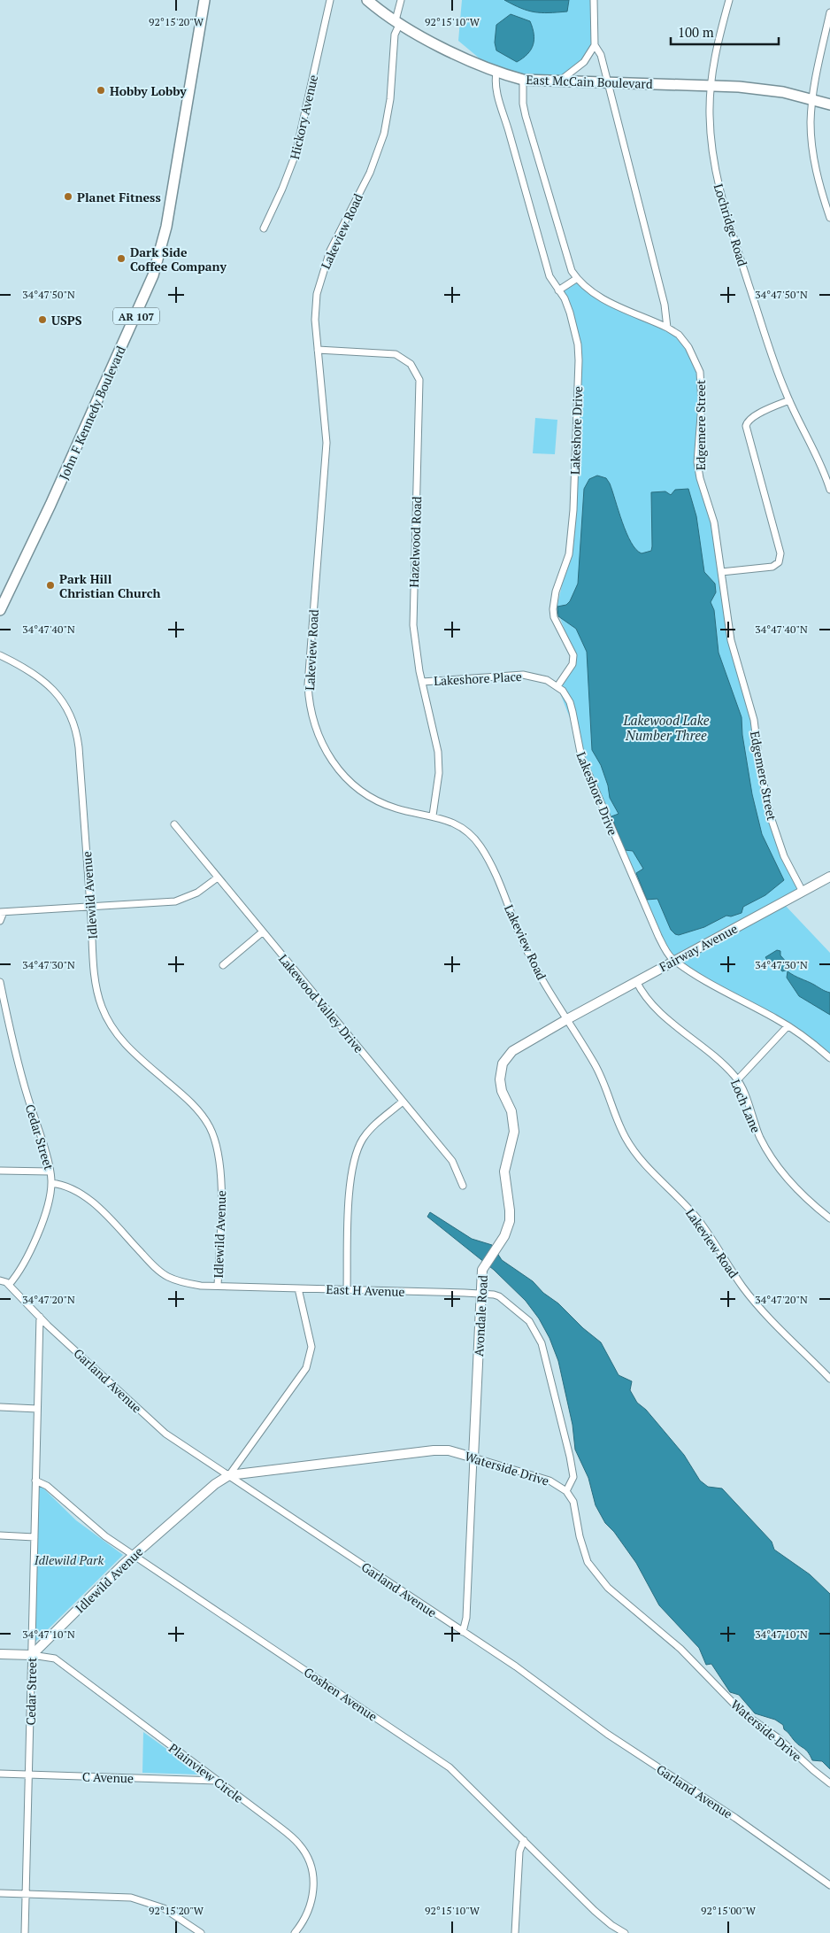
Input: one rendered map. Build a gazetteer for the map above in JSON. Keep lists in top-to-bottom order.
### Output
{
  "streets": {
    "main road": ["East McCain Boulevard", "AR 107", "John F Kennedy Boulevard"],
    "street": [
      "Hickory Avenue",
      "Lochridge Road",
      "Lakeview Road",
      "Edgemere Street",
      "Lakeshore Drive",
      "Hazelwood Road",
      "Lakeshore Place",
      "Idlewild Avenue",
      "Fairway Avenue",
      "Lakewood Valley Drive",
      "Loch Lane",
      "Cedar Street",
      "East H Avenue",
      "Avondale Road",
      "Garland Avenue",
      "Waterside Drive",
      "Goshen Avenue",
      "Plainview Circle",
      "C Avenue"
    ]
  },
  "crossings": [
    ["East McCain Boulevard", "Lochridge Road"],
    ["East McCain Boulevard", "Lakeview Road"],
    ["East McCain Boulevard", "Lakeshore Drive"],
    ["Lakeview Road", "Hazelwood Road"],
    ["Lakeview Road", "Fairway Avenue"],
    ["Lakeview Road", "Avondale Road"],
    ["Edgemere Street", "Fairway Avenue"],
    ["Lakeshore Drive", "Lakeshore Place"],
    ["Lakeshore Drive", "Fairway Avenue"],
    ["Hazelwood Road", "Lakeshore Place"],
    ["Idlewild Avenue", "Cedar Street"],
    ["Idlewild Avenue", "East H Avenue"],
    ["Idlewild Avenue", "Garland Avenue"],
    ["Idlewild Avenue", "Waterside Drive"],
    ["Idlewild Avenue", "Goshen Avenue"],
    ["Idlewild Avenue", "Plainview Circle"],
    ["Fairway Avenue", "Loch Lane"],
    ["Fairway Avenue", "Avondale Road"],
    ["Cedar Street", "East H Avenue"],
    ["Cedar Street", "Garland Avenue"],
    ["Cedar Street", "Goshen Avenue"],
    ["Cedar Street", "Plainview Circle"],
    ["Cedar Street", "C Avenue"],
    ["East H Avenue", "Avondale Road"],
    ["East H Avenue", "Waterside Drive"],
    ["Avondale Road", "Garland Avenue"],
    ["Avondale Road", "Waterside Drive"],
    ["Garland Avenue", "Waterside Drive"],
    ["Plainview Circle", "C Avenue"]
  ],
  "water": ["Lakewood Lake Number Three"],
  "parks": ["Idlewild Park"],
  "places": [
    "Hobby Lobby",
    "Planet Fitness",
    "Dark Side Coffee Company",
    "USPS",
    "Park Hill Christian Church"
  ],
  "scale_bar": "100 m",
  "coordinates": [
    "92°15'20\"W",
    "92°15'10\"W",
    "34°47'50\"N",
    "34°47'40\"N",
    "34°47'30\"N",
    "34°47'20\"N",
    "34°47'10\"N",
    "92°15'00\"W"
  ]
}
